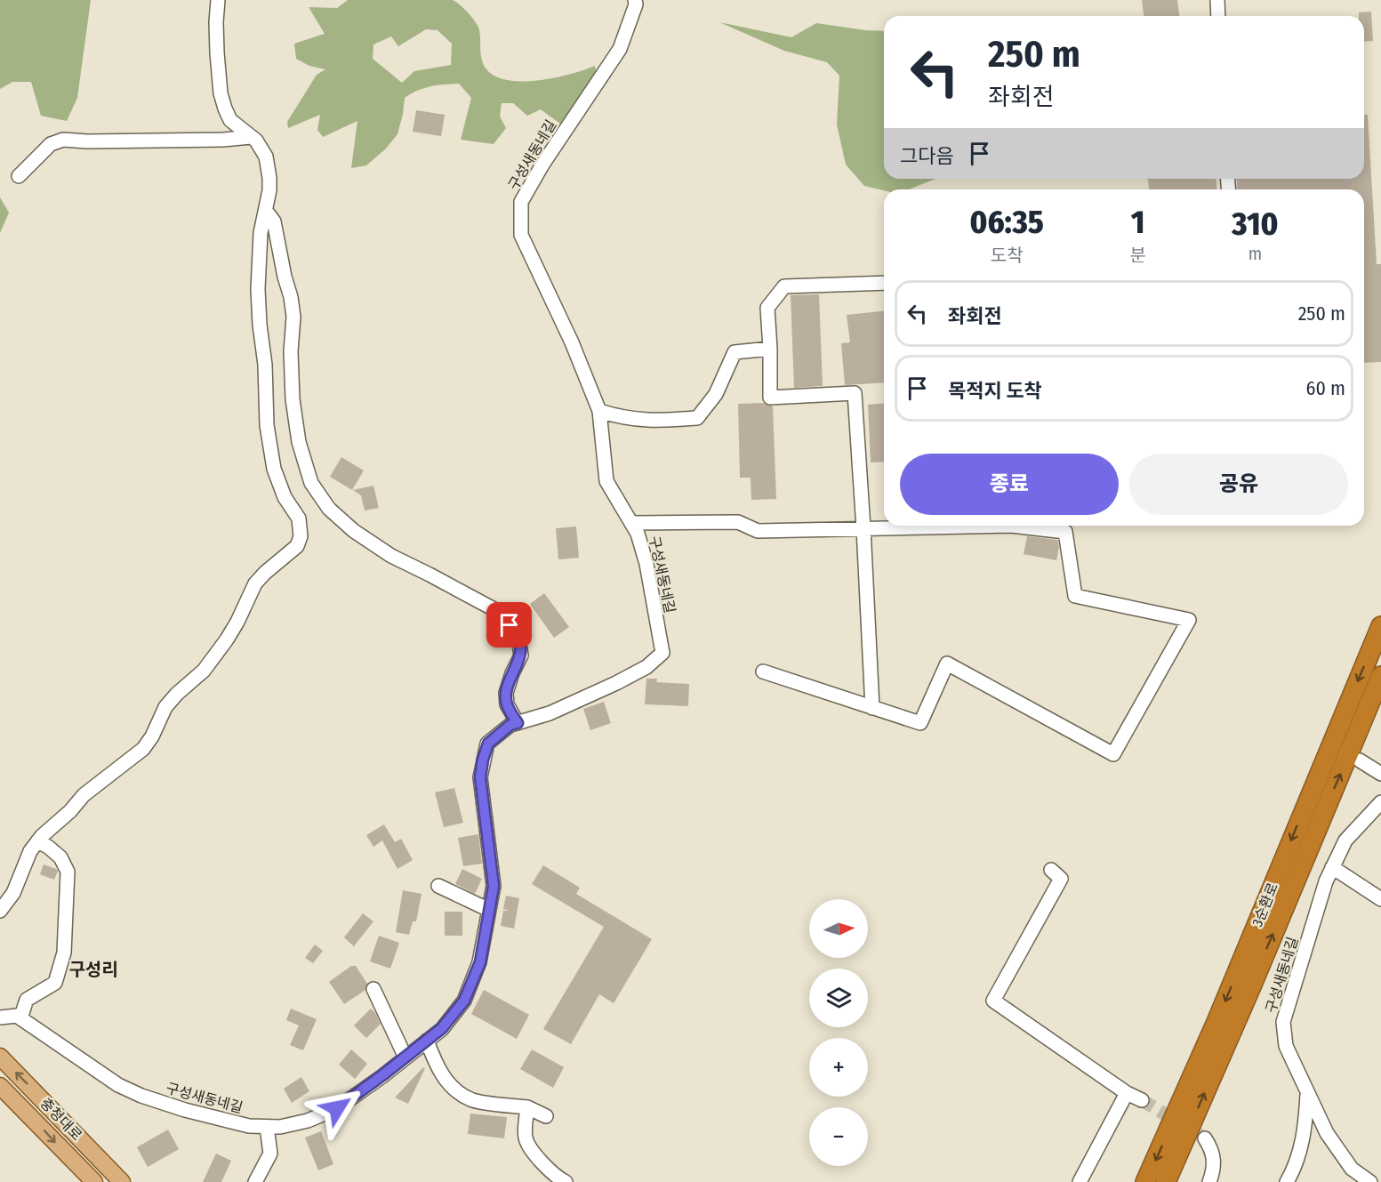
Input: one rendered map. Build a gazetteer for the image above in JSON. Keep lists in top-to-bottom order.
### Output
{
  "streets": {
    "highway": ["3순환로"],
    "main road": ["충청대로"],
    "street": ["구성새동네길"]
  },
  "districts": ["구성리"],
  "north": "right",
  "page": {
    "turn": ["250 m", "좌회전"],
    "then": "그다음",
    "eta": [
      "06:35",
      "도착",
      "1",
      "분",
      "310",
      "m"
    ],
    "list": [
      {
        "name": "좌회전",
        "value": "250 m"
      },
      {
        "name": "목적지 도착",
        "value": "60 m"
      }
    ],
    "buttons": ["종료", "공유"],
    "map_buttons": ["+", "−"]
  }
}
